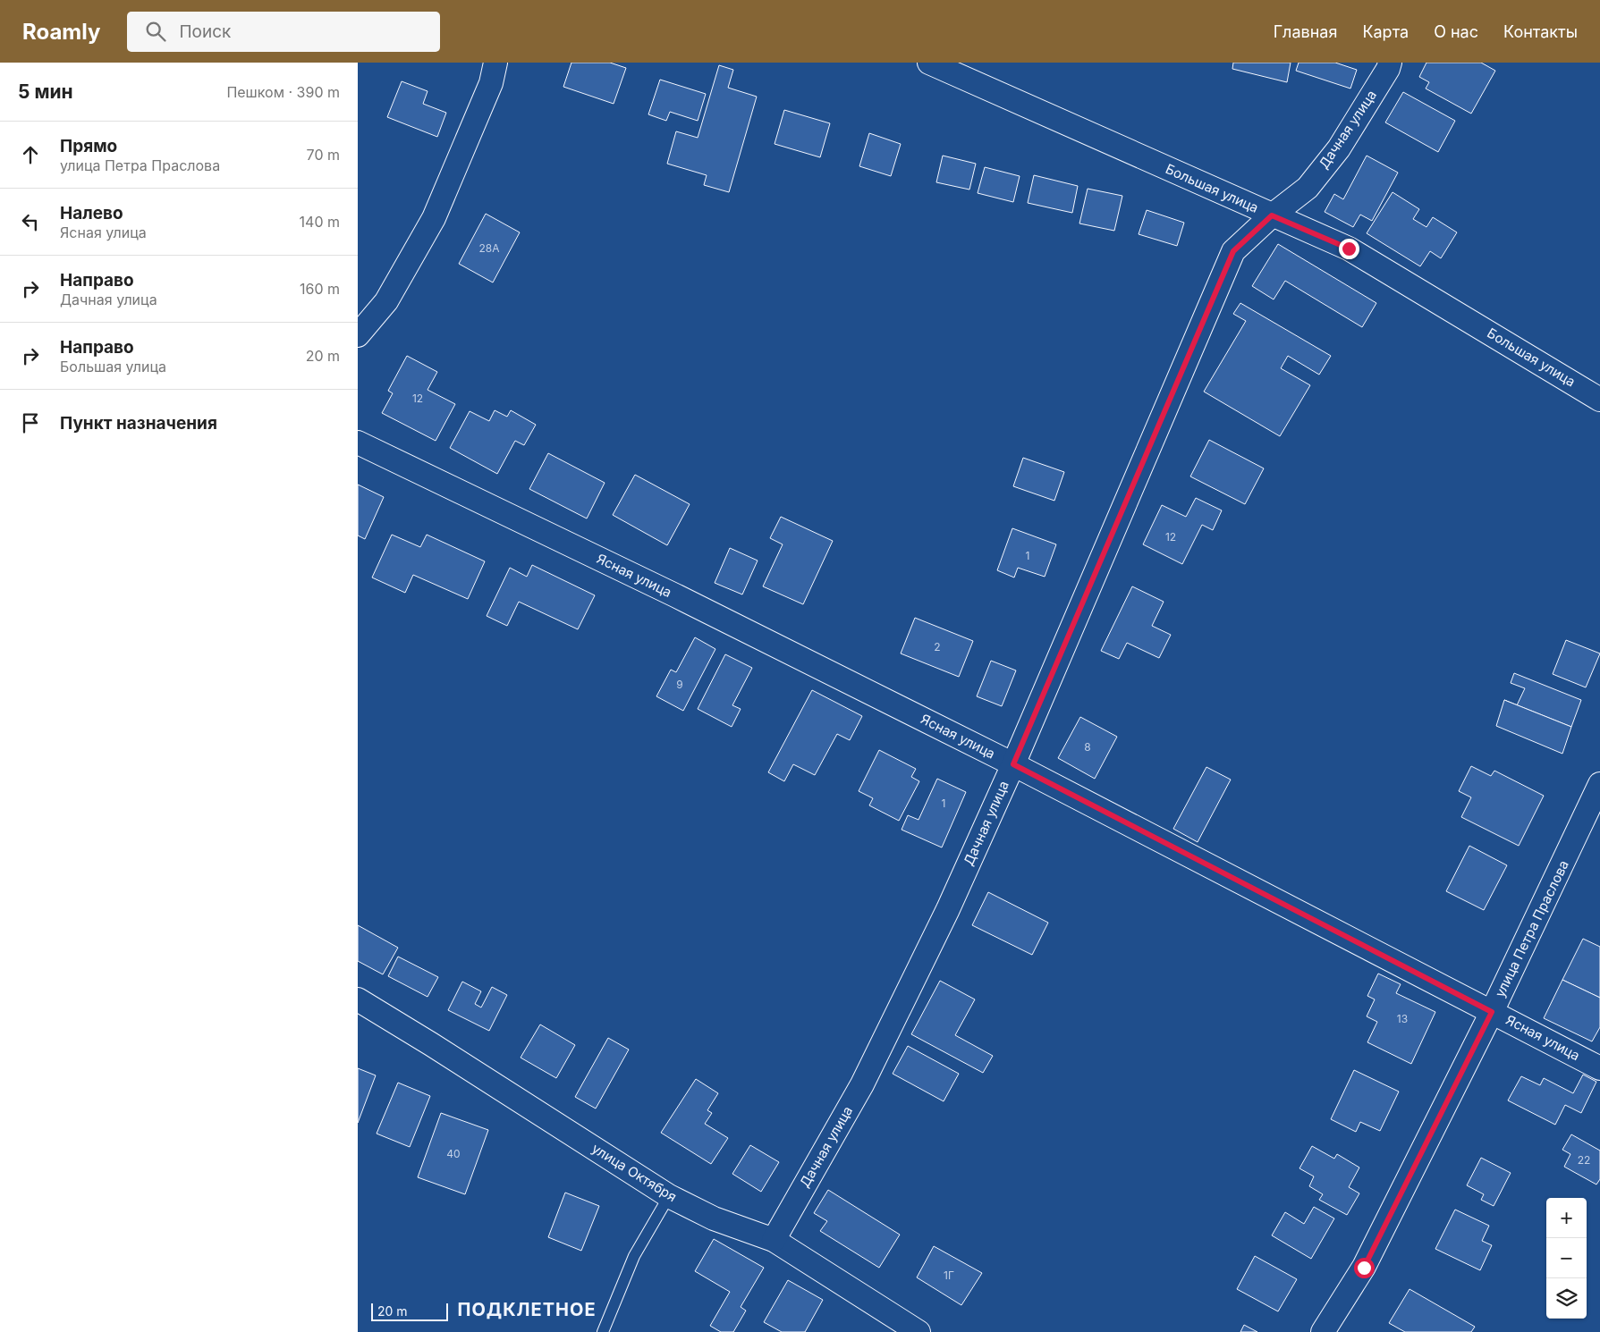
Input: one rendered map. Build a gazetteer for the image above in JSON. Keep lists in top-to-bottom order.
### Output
{
  "streets": {
    "street": [
      "Дачная улица",
      "Большая улица",
      "Ясная улица",
      "улица Петра Праслова",
      "улица Октября"
    ]
  },
  "crossings": [
    ["Дачная улица", "Большая улица"],
    ["Дачная улица", "Ясная улица"],
    ["Дачная улица", "улица Октября"],
    ["Ясная улица", "улица Петра Праслова"]
  ],
  "districts": ["ПОДКЛЕТНОЕ"],
  "house_numbers": [
    "28А",
    "12",
    "12",
    "1",
    "2",
    "9",
    "8",
    "1",
    "13",
    "40",
    "22",
    "1Г"
  ],
  "scale_bar": "20 m",
  "page": {
    "header": "Roamly",
    "search": "Поиск",
    "nav": [
      "Главная",
      "Карта",
      "О нас",
      "Контакты"
    ],
    "heading": ["5 мин", "Пешком · 390 m"],
    "list": [
      ["Прямо", "улица Петра Праслова", "70 m"],
      ["Налево", "Ясная улица", "140 m"],
      ["Направо", "Дачная улица", "160 m"],
      ["Направо", "Большая улица", "20 m"],
      "Пункт назначения"
    ],
    "map_buttons": ["+", "−"],
    "scale": "20 m"
  }
}
